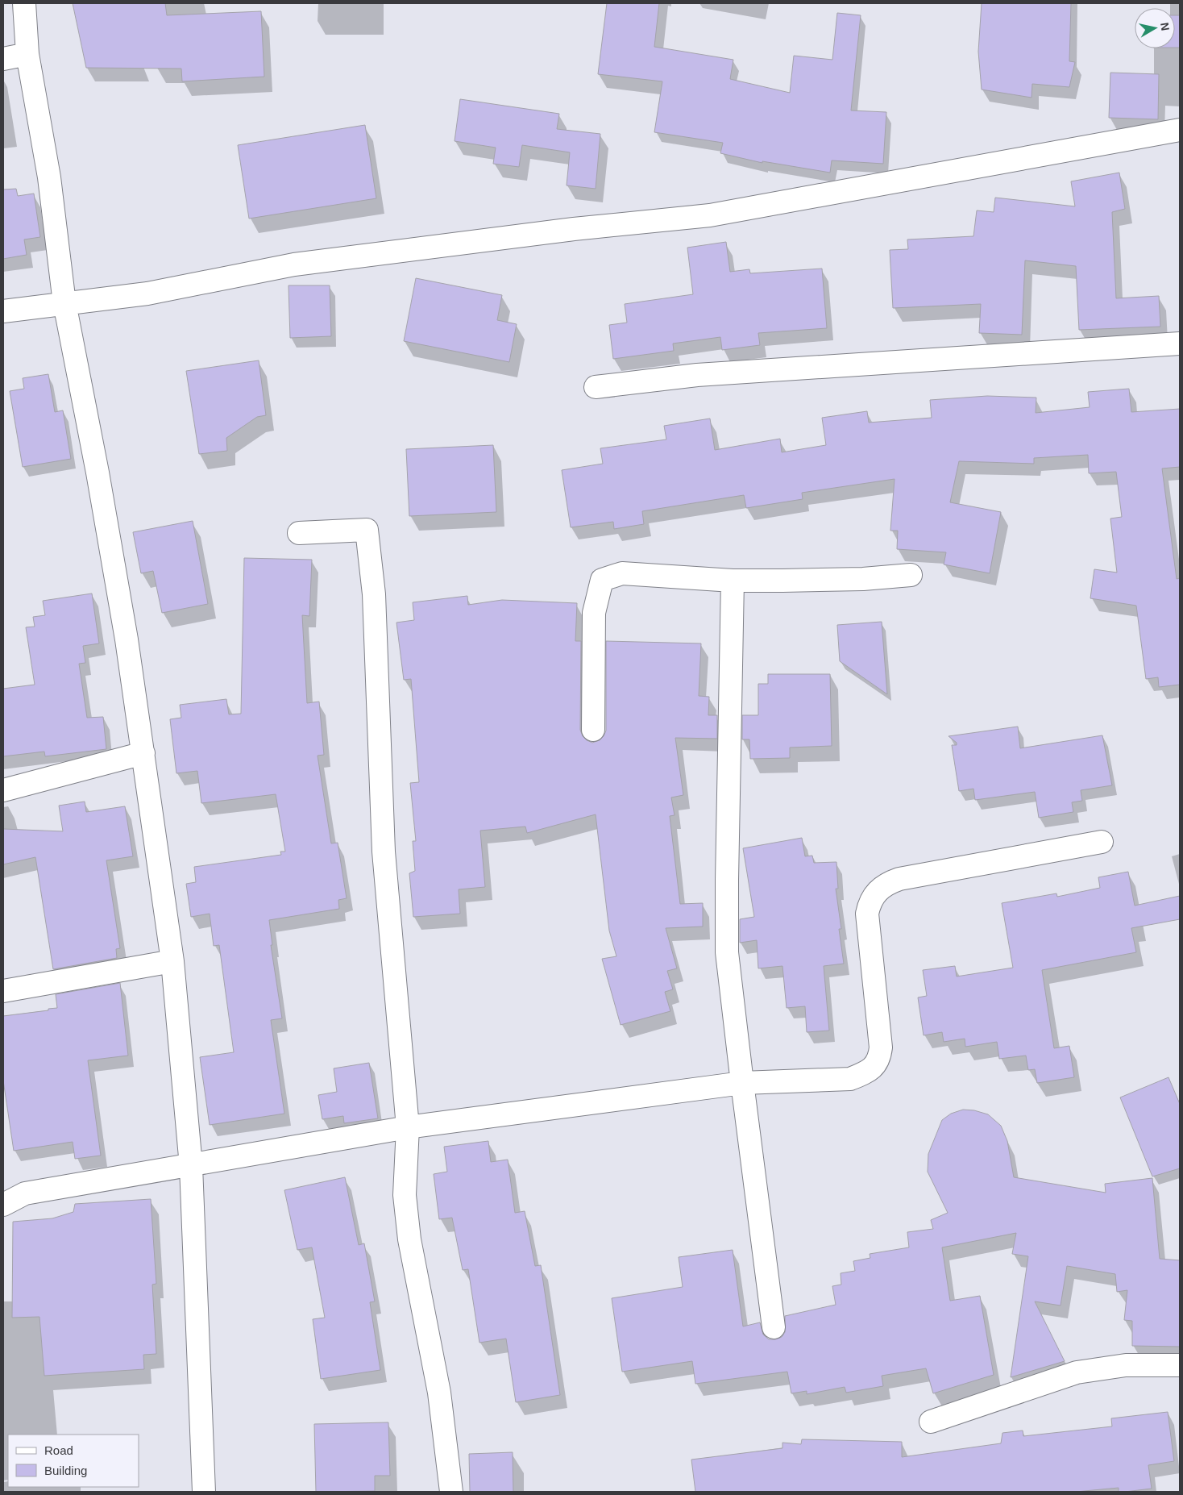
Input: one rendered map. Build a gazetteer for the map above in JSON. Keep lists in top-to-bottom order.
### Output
{
  "legend": ["Road", "Building"],
  "north": "right"
}
